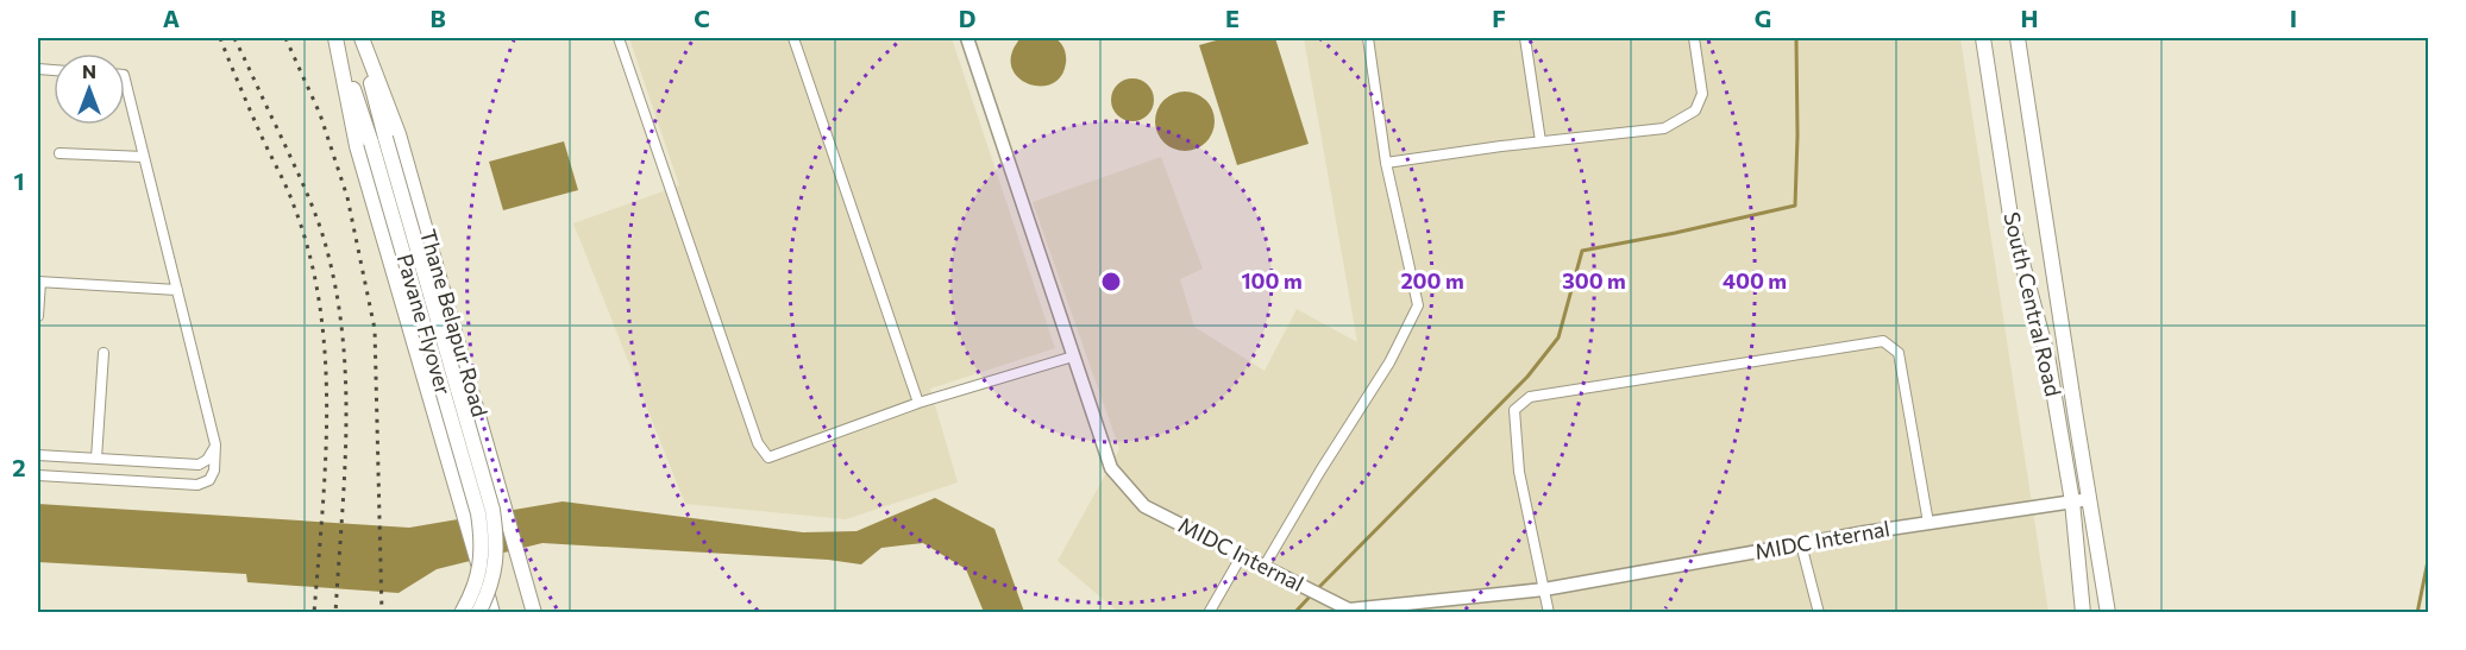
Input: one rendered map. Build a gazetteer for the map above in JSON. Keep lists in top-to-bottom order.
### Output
{
  "streets": {
    "main road": ["South Central Road", "Thane Belapur Road", "Pavane Flyover"],
    "street": ["MIDC Internal"]
  },
  "crossings": [
    ["South Central Road", "MIDC Internal"],
    ["Thane Belapur Road", "Pavane Flyover"]
  ],
  "north": "top",
  "grid": {
    "columns": [
      "A",
      "B",
      "C",
      "D",
      "E",
      "F",
      "G",
      "H",
      "I"
    ],
    "rows": ["1", "2"]
  },
  "rings": [
    "100 m",
    "200 m",
    "300 m",
    "400 m"
  ]
}
